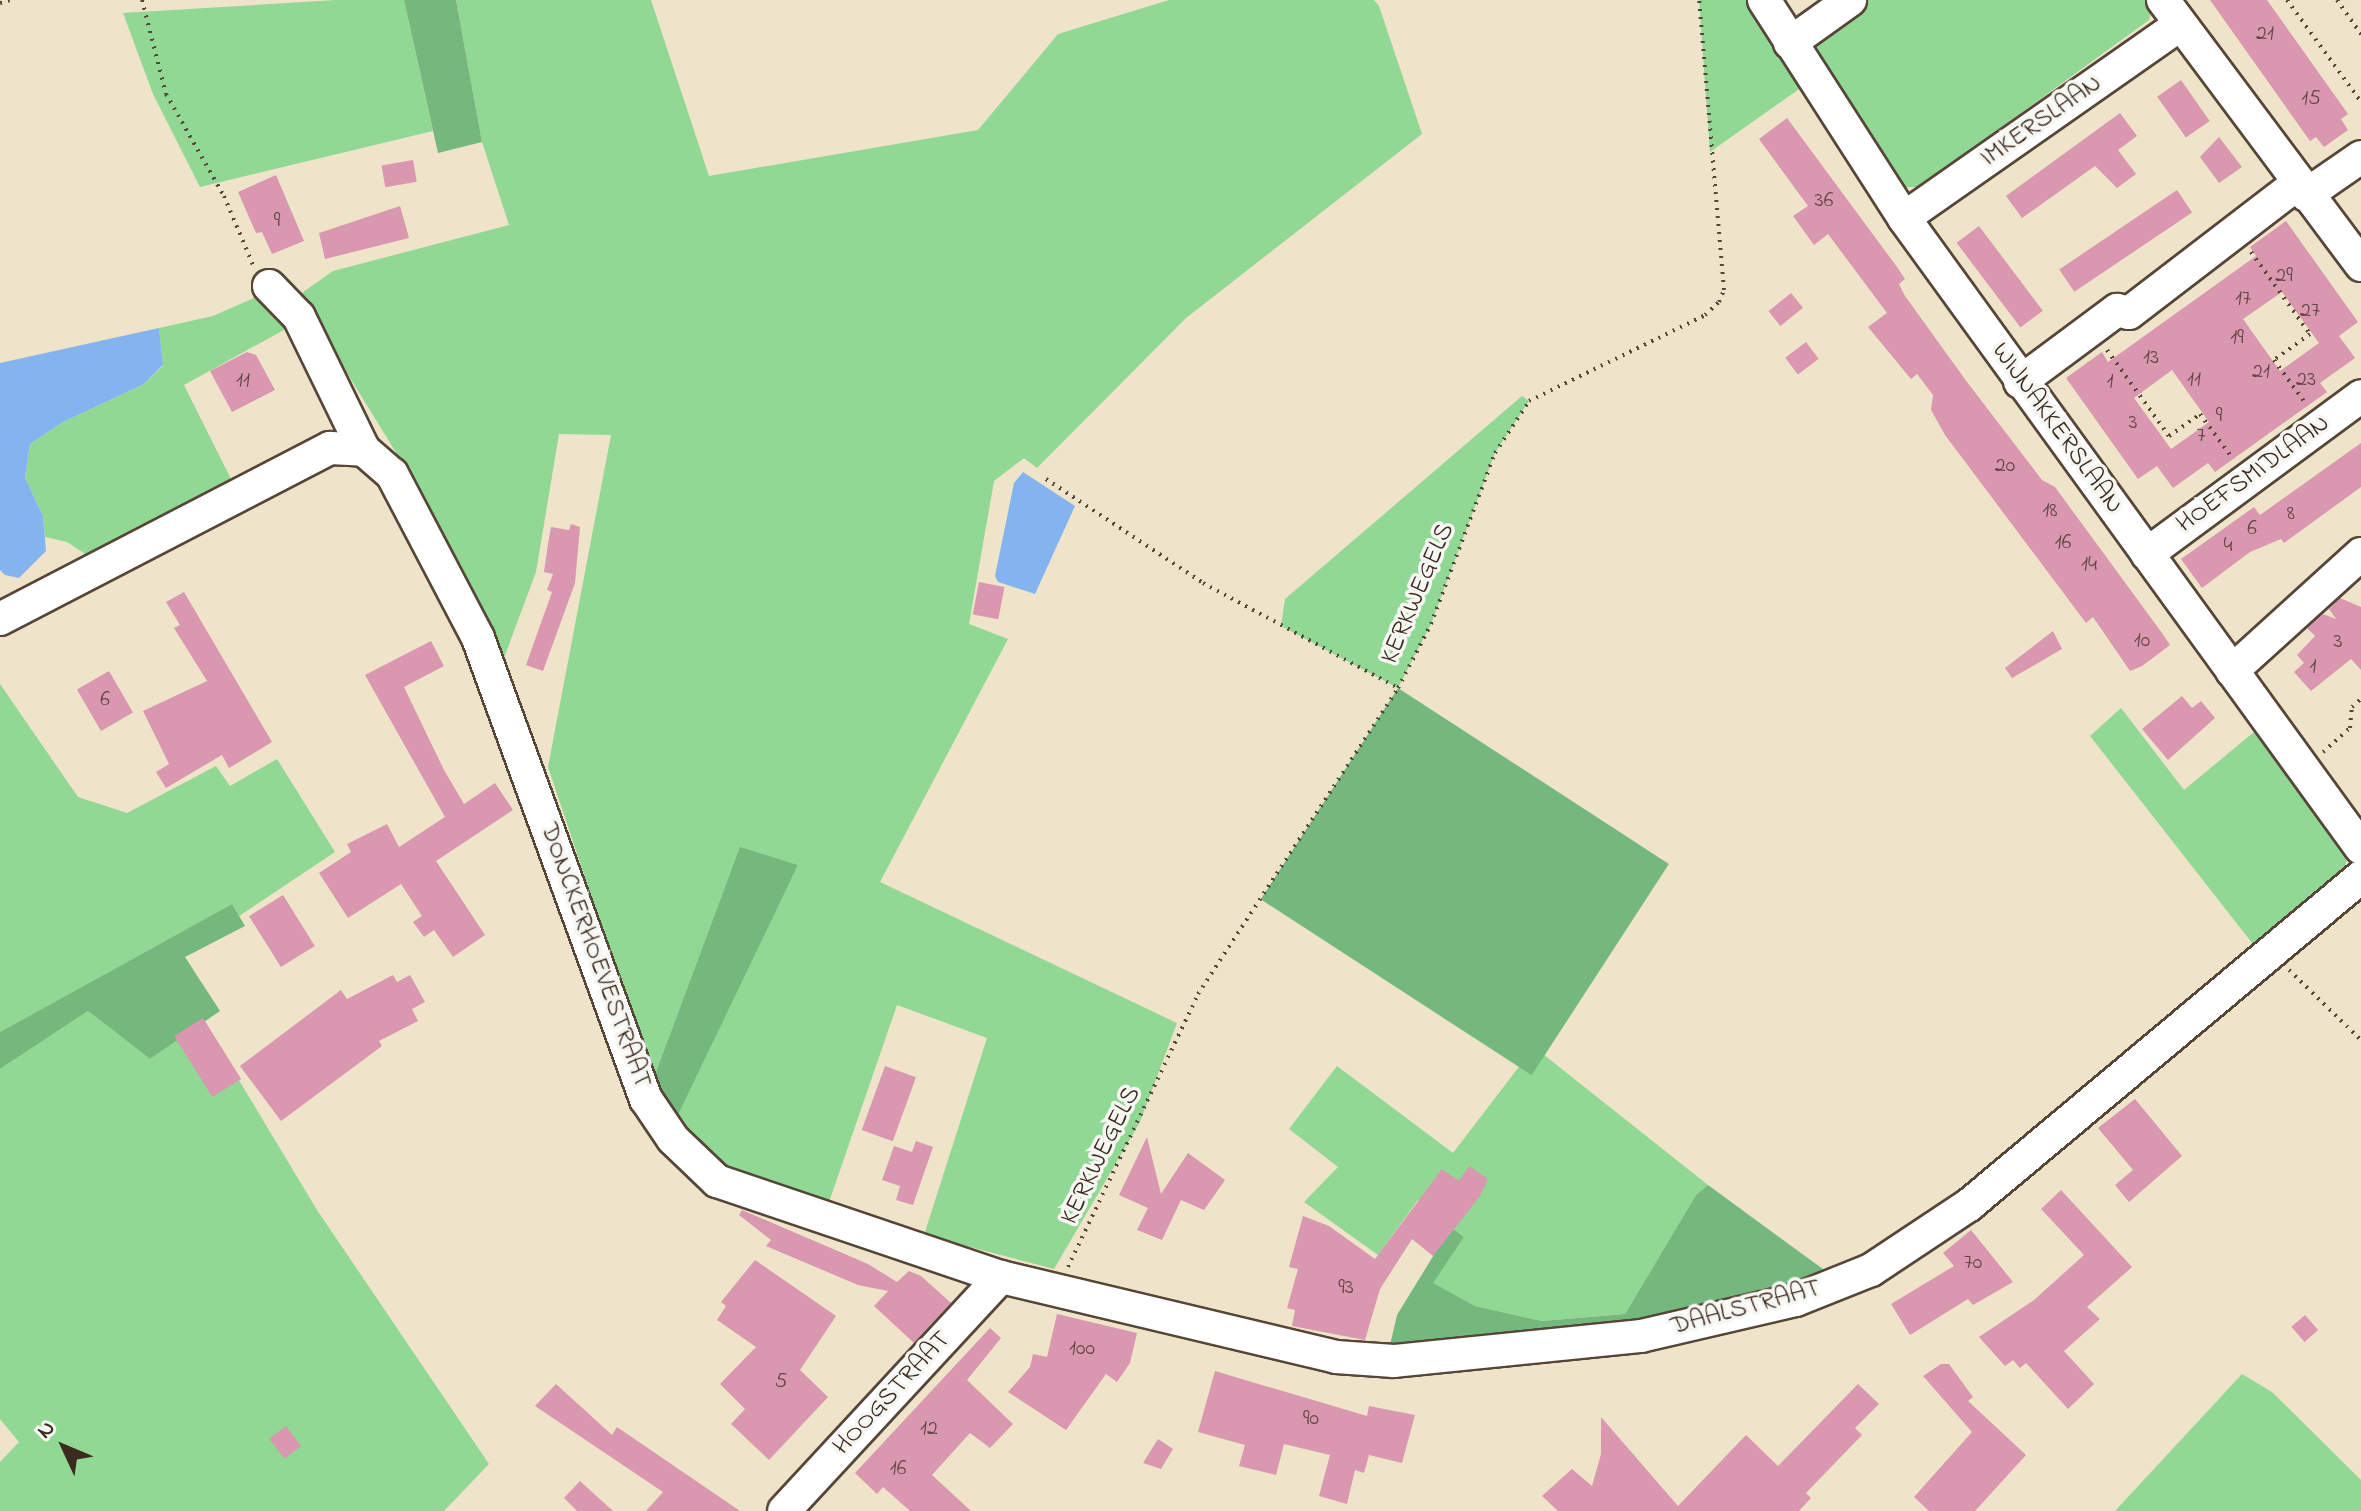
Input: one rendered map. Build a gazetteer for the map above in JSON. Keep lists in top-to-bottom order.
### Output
{
  "streets": {
    "street": [
      "IMKERSLAAN",
      "WIJNAKKERSLAAN",
      "HOEFSMIDLAAN",
      "DONCKERHOEVESTRAAT",
      "DAALSTRAAT",
      "HOOGSTRAAT"
    ],
    "path": ["KERKWEGELS"]
  },
  "crossings": [
    ["IMKERSLAAN", "WIJNAKKERSLAAN"],
    ["WIJNAKKERSLAAN", "HOEFSMIDLAAN"],
    ["KERKWEGELS", "DAALSTRAAT"],
    ["DONCKERHOEVESTRAAT", "DAALSTRAAT"],
    ["DONCKERHOEVESTRAAT", "HOOGSTRAAT"],
    ["DAALSTRAAT", "HOOGSTRAAT"]
  ],
  "house_numbers": [
    "21",
    "15",
    "36",
    "9",
    "29",
    "17",
    "27",
    "19",
    "13",
    "21",
    "11",
    "23",
    "11",
    "1",
    "9",
    "3",
    "7",
    "20",
    "18",
    "8",
    "6",
    "16",
    "4",
    "14",
    "10",
    "3",
    "1",
    "6",
    "70",
    "93",
    "100",
    "5",
    "90",
    "12",
    "16"
  ],
  "north": "top left"
}
